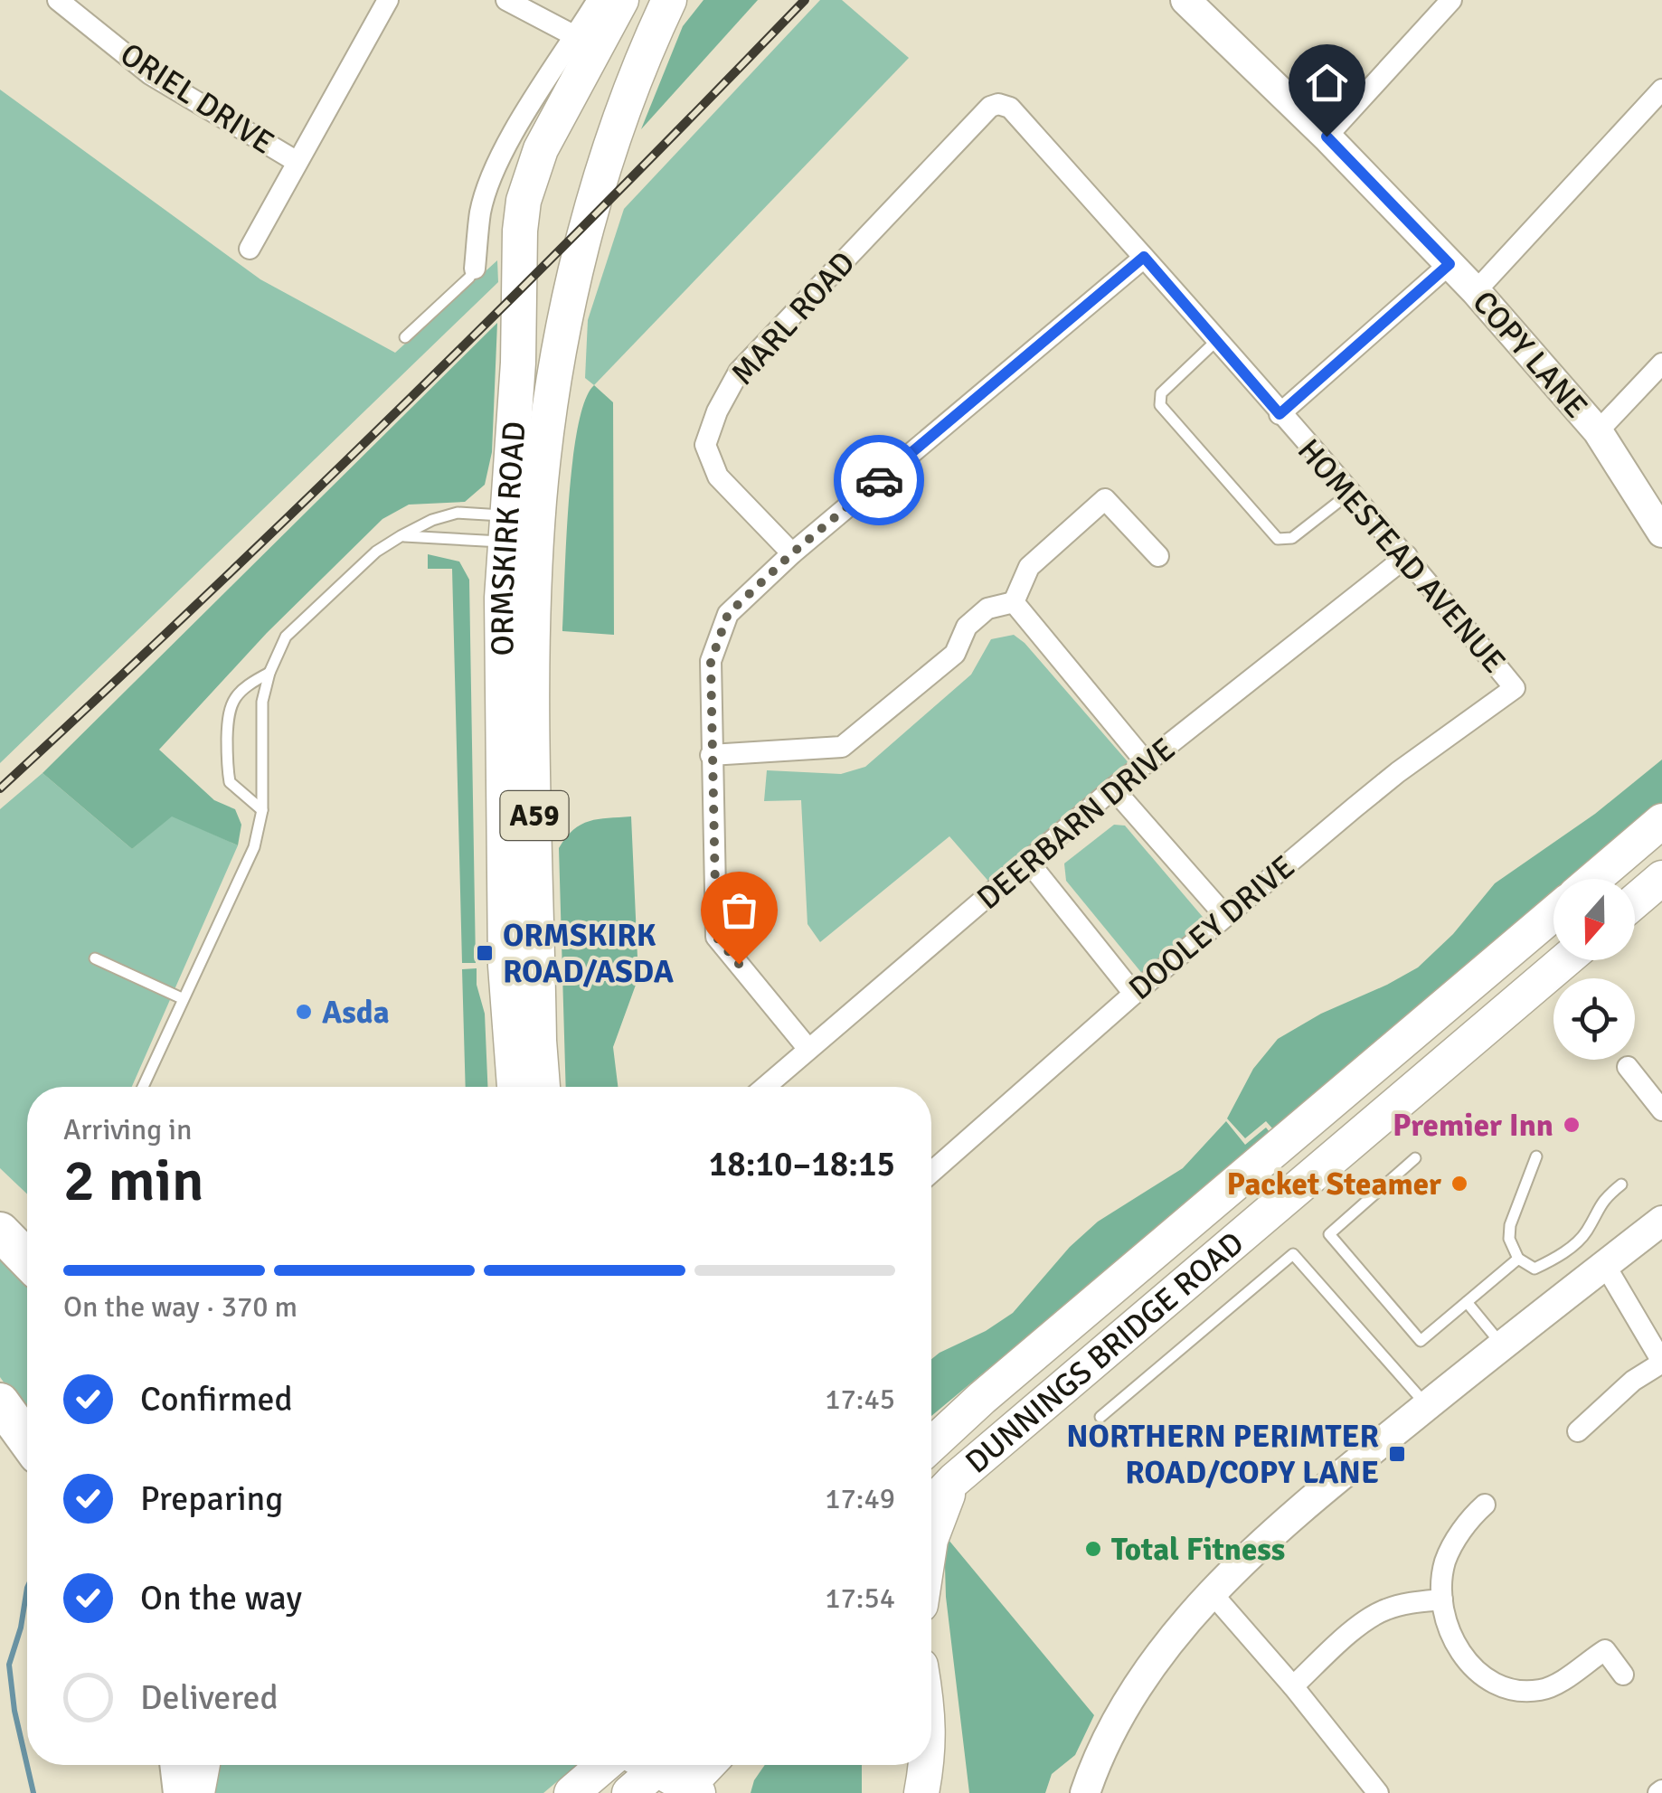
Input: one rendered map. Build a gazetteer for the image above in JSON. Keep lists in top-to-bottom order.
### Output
{
  "streets": {
    "highway": ["ORMSKIRK ROAD", "A59", "DUNNINGS BRIDGE ROAD"],
    "main road": ["COPY LANE"],
    "street": [
      "ORIEL DRIVE",
      "MARL ROAD",
      "HOMESTEAD AVENUE",
      "DEERBARN DRIVE",
      "DOOLEY DRIVE"
    ]
  },
  "crossings": [
    ["MARL ROAD", "HOMESTEAD AVENUE"],
    ["HOMESTEAD AVENUE", "DEERBARN DRIVE"],
    ["HOMESTEAD AVENUE", "DOOLEY DRIVE"]
  ],
  "places": {
    "transit": ["ORMSKIRK ROAD/ASDA", "NORTHERN PERIMTER ROAD/COPY LANE"],
    "other": [
      "Asda",
      "Premier Inn",
      "Packet Steamer",
      "Total Fitness"
    ]
  },
  "north": "bottom",
  "page": {
    "heading": ["2 min", "Arriving in", "18:10–18:15"],
    "bar": "On the way · 370 m",
    "list": [
      ["Confirmed", "17:45"],
      ["Preparing", "17:49"],
      ["On the way", "17:54"],
      "Delivered"
    ]
  }
}
